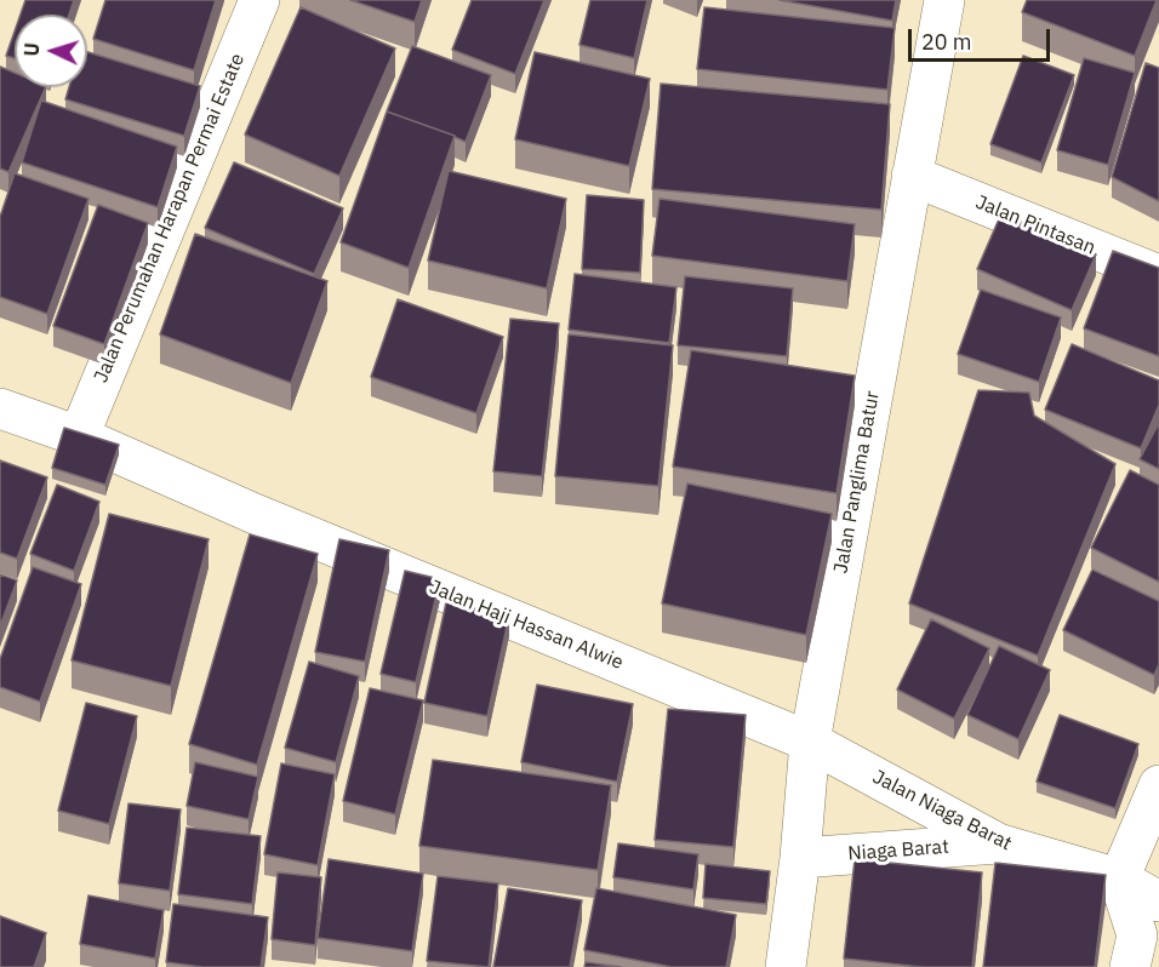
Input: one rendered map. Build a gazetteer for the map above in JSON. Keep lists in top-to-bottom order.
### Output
{
  "streets": {
    "street": [
      "Jalan Perumahan Harapan Permai Estate",
      "Jalan Pintasan",
      "Jalan Panglima Batur",
      "Jalan Haji Hassan Alwie",
      "Jalan Niaga Barat",
      "Niaga Barat"
    ]
  },
  "crossings": [
    ["Jalan Perumahan Harapan Permai Estate", "Jalan Haji Hassan Alwie"],
    ["Jalan Pintasan", "Jalan Panglima Batur"],
    ["Jalan Panglima Batur", "Jalan Haji Hassan Alwie"],
    ["Jalan Panglima Batur", "Jalan Niaga Barat"],
    ["Jalan Panglima Batur", "Niaga Barat"],
    ["Jalan Haji Hassan Alwie", "Jalan Niaga Barat"],
    ["Jalan Niaga Barat", "Niaga Barat"]
  ],
  "scale_bar": "20 m",
  "north": "left"
}
